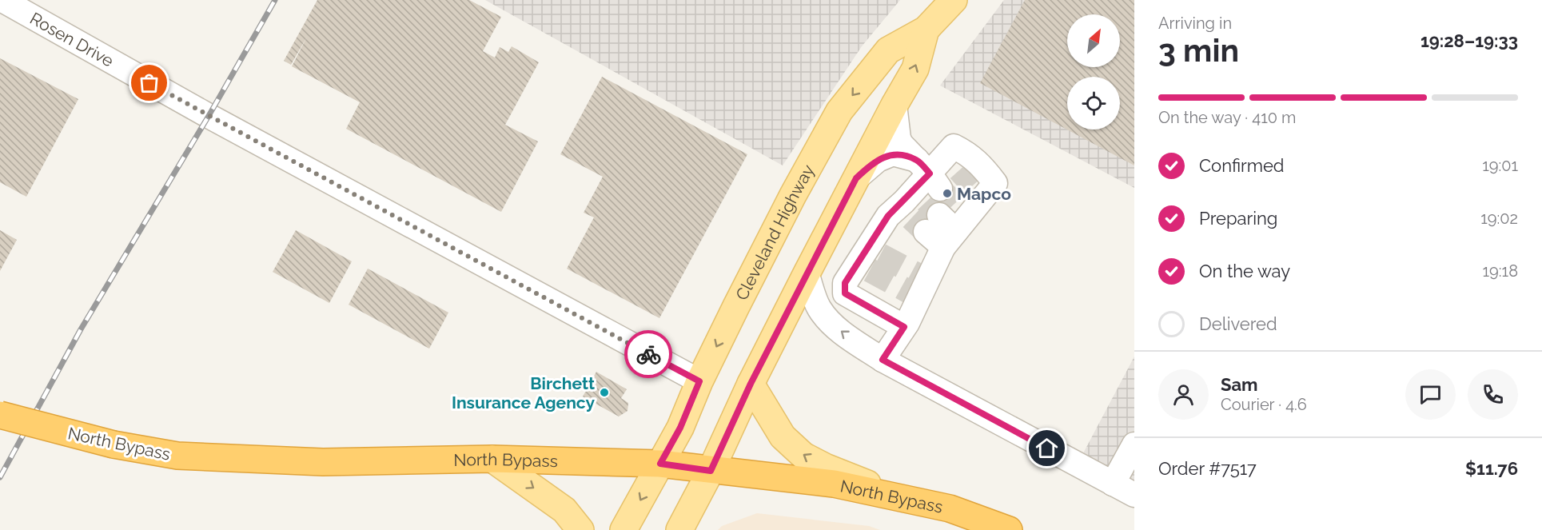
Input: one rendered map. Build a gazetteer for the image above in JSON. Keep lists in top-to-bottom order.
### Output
{
  "streets": {
    "highway": ["North Bypass"],
    "main road": ["Cleveland Highway"],
    "street": ["Rosen Drive"]
  },
  "crossings": [
    ["Rosen Drive", "Cleveland Highway"],
    ["Cleveland Highway", "North Bypass"]
  ],
  "places": ["Mapco", "Birchett Insurance Agency"],
  "north": "top right",
  "page": {
    "heading": ["3 min", "Arriving in", "19:28–19:33"],
    "panel": [
      "Sam",
      "Courier · 4.6",
      "Order #7517",
      "$11.76"
    ],
    "bar": "On the way · 410 m",
    "list": [
      ["Confirmed", "19:01"],
      ["Preparing", "19:02"],
      ["On the way", "19:18"],
      "Delivered"
    ]
  }
}
